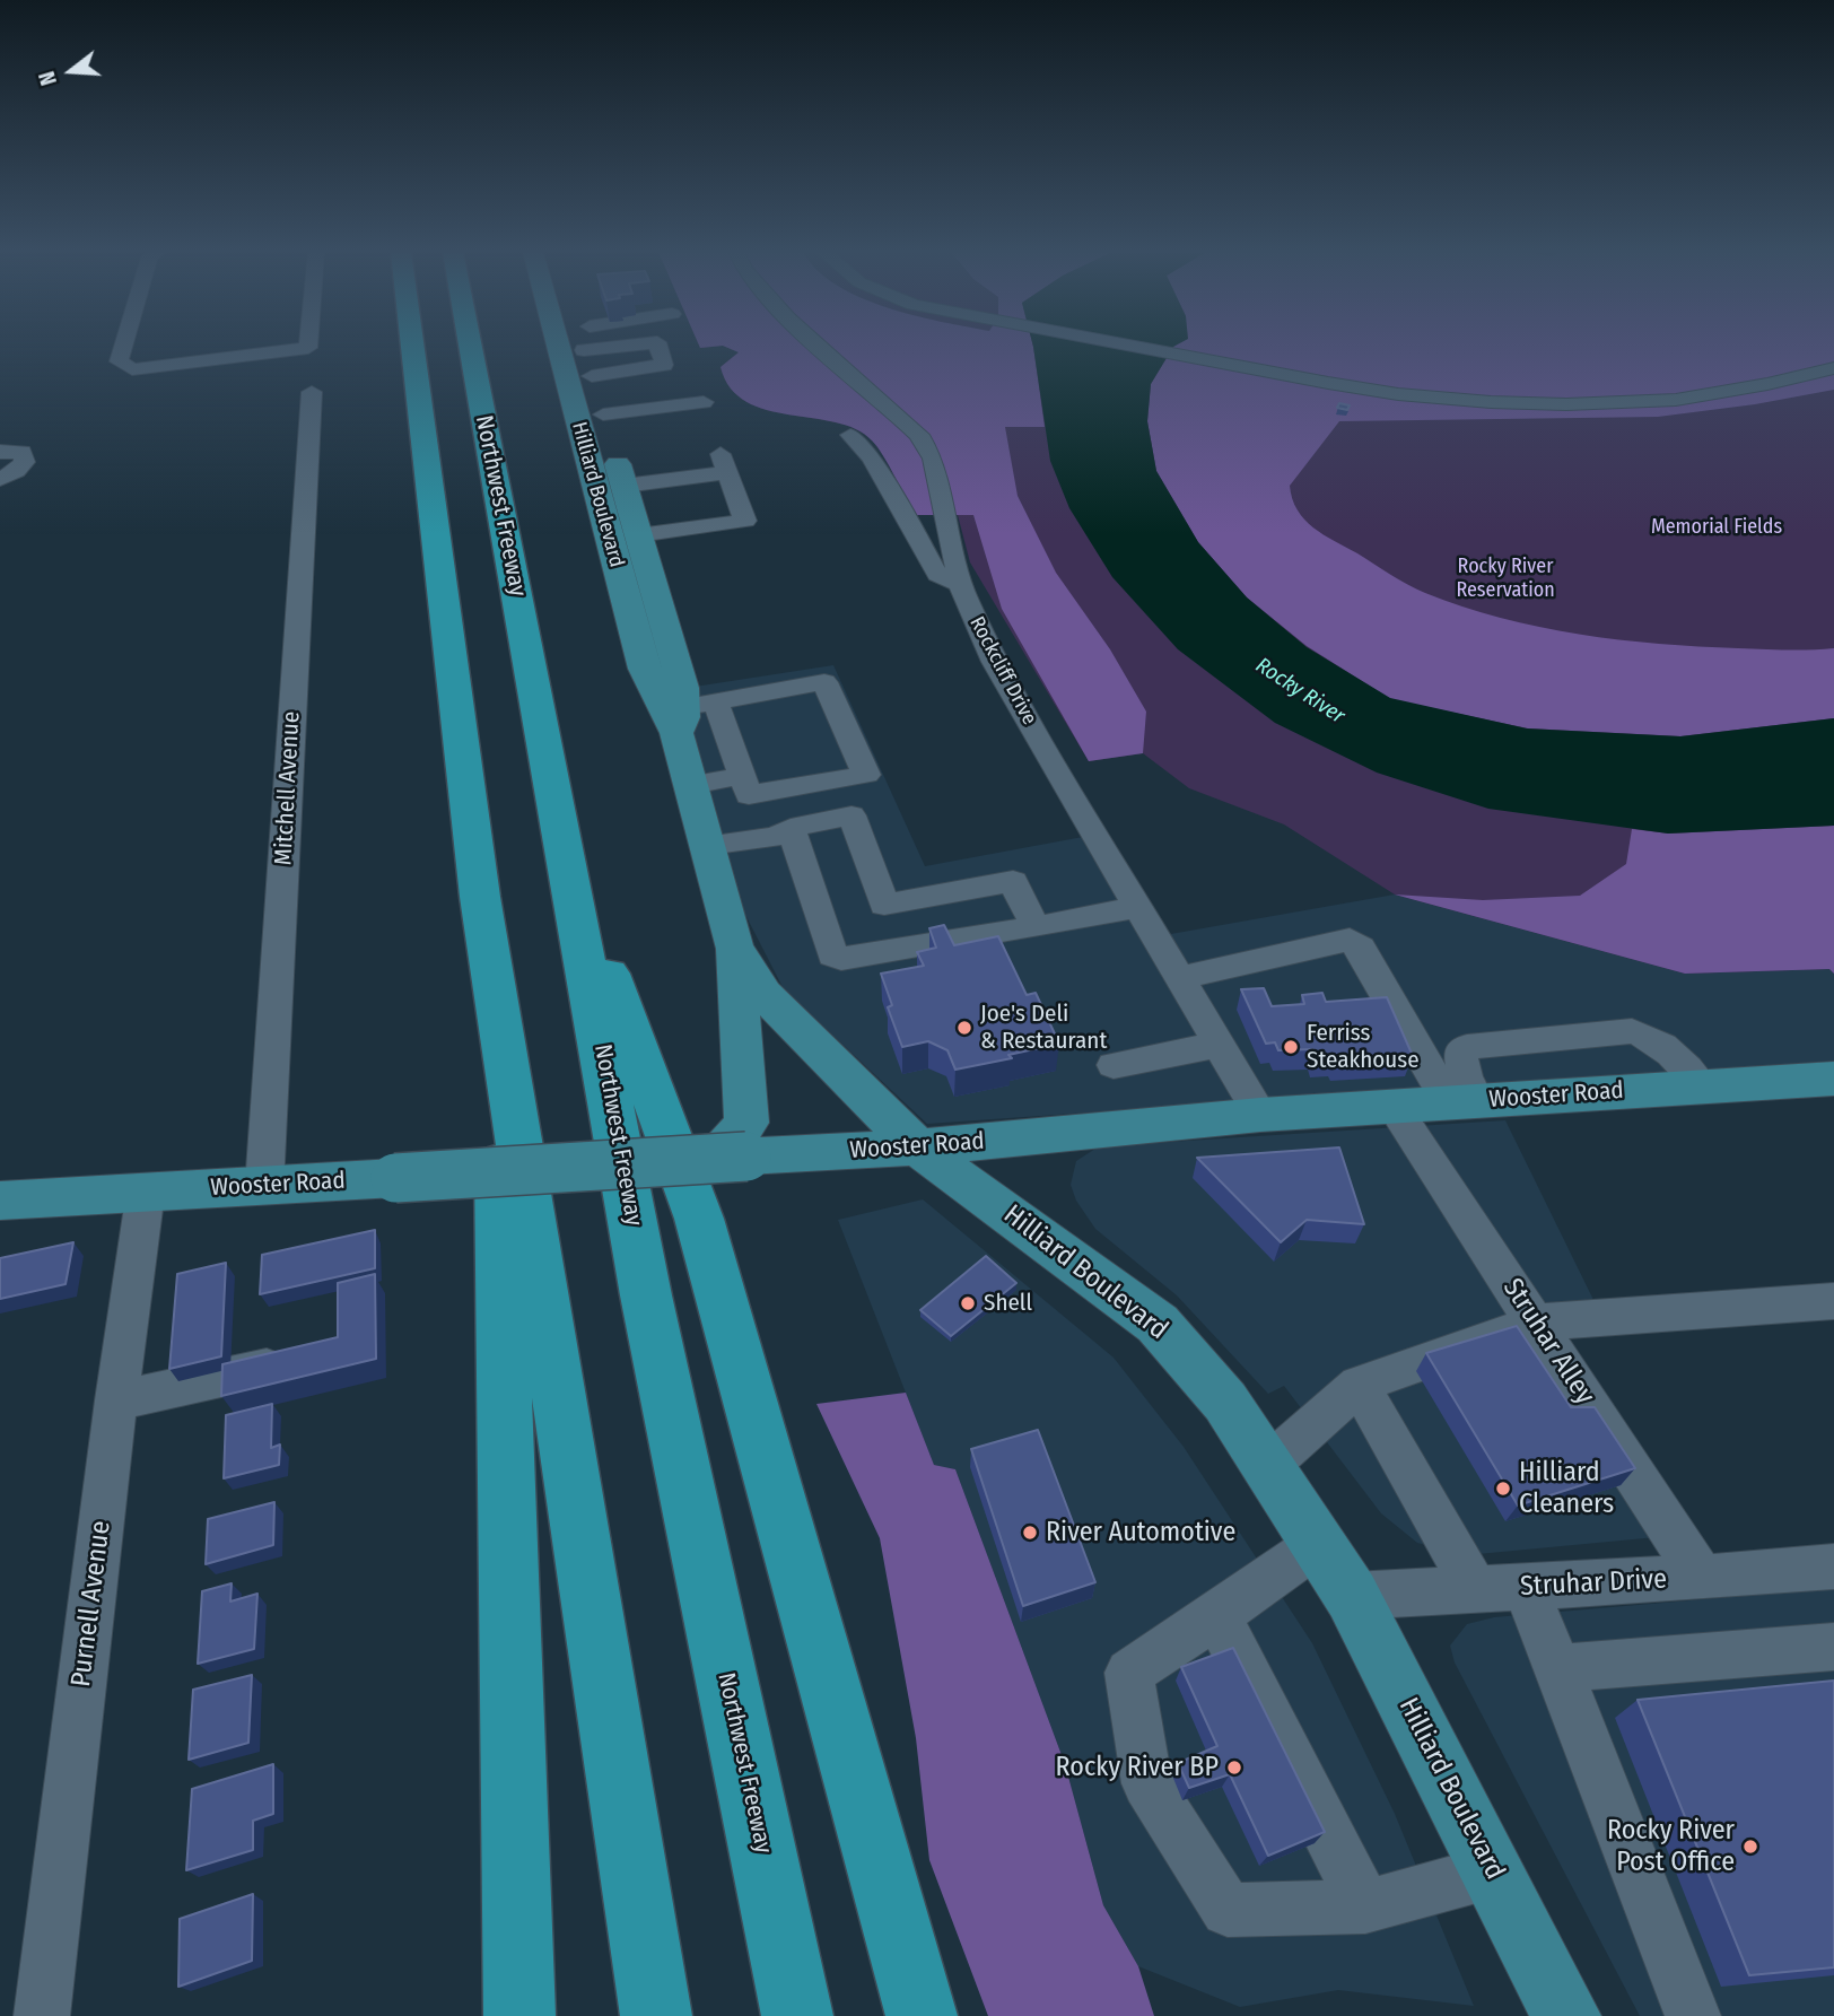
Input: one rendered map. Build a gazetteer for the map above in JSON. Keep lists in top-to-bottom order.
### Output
{
  "streets": {
    "highway": ["Northwest Freeway"],
    "main road": ["Hilliard Boulevard", "Wooster Road"],
    "street": [
      "Rockcliff Drive",
      "Mitchell Avenue",
      "Struhar Alley",
      "Struhar Drive",
      "Purnell Avenue"
    ]
  },
  "crossings": [
    ["Hilliard Boulevard", "Wooster Road"],
    ["Hilliard Boulevard", "Struhar Drive"],
    ["Rockcliff Drive", "Wooster Road"],
    ["Mitchell Avenue", "Wooster Road"],
    ["Wooster Road", "Struhar Alley"],
    ["Wooster Road", "Purnell Avenue"],
    ["Struhar Alley", "Struhar Drive"]
  ],
  "water": ["Rocky River"],
  "parks": ["Memorial Fields", "Rocky River Reservation"],
  "places": [
    "Joe's Deli & Restaurant",
    "Ferriss Steakhouse",
    "Shell",
    "Hilliard Cleaners",
    "River Automotive",
    "Rocky River BP",
    "Rocky River Post Office"
  ],
  "north": "left"
}
